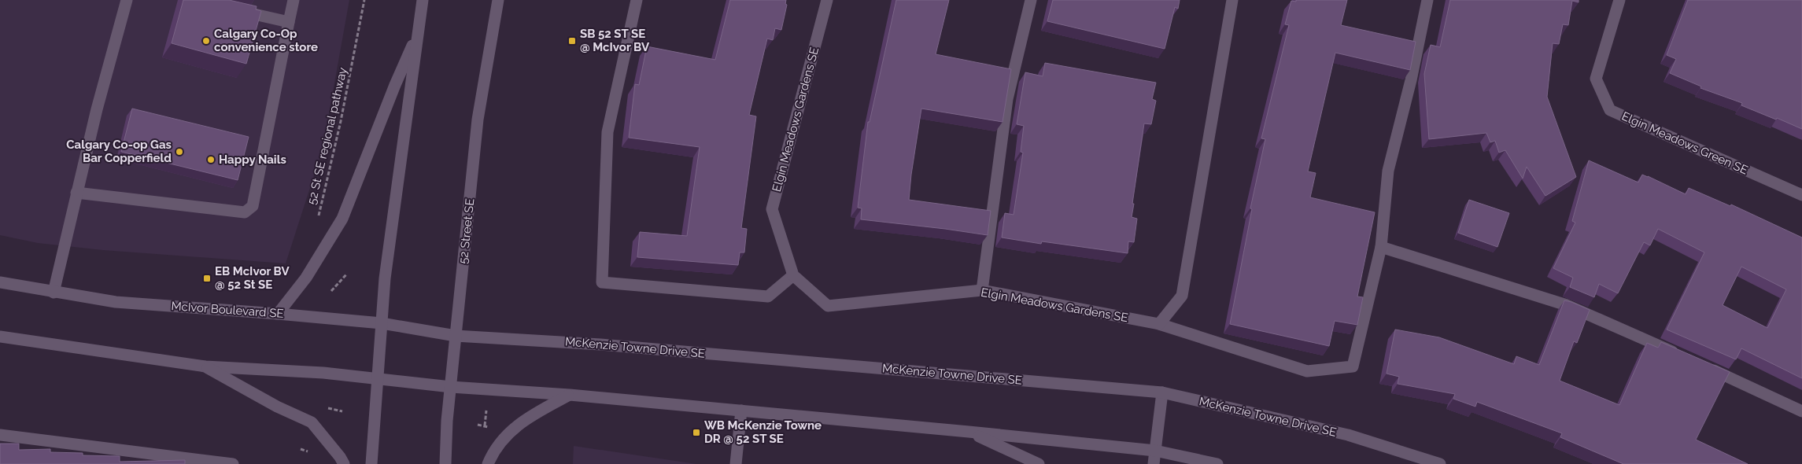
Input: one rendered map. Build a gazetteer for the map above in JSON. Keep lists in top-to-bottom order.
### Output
{
  "streets": {
    "street": [
      "Elgin Meadows Gardens SE",
      "Elgin Meadows Green SE",
      "52 Street SE",
      "McIvor Boulevard SE",
      "McKenzie Towne Drive SE"
    ],
    "path": ["52 St SE regional pathway"]
  },
  "crossings": [
    ["52 Street SE", "McIvor Boulevard SE"],
    ["52 Street SE", "McKenzie Towne Drive SE"],
    ["McIvor Boulevard SE", "McKenzie Towne Drive SE"]
  ],
  "places": {
    "other": ["Calgary Co-Op convenience store", "Calgary Co-op Gas Bar Copperfield", "Happy Nails"],
    "transit": ["SB 52 ST SE @ McIvor BV", "EB McIvor BV @ 52 St SE", "WB McKenzie Towne DR @ 52 ST SE"]
  }
}
